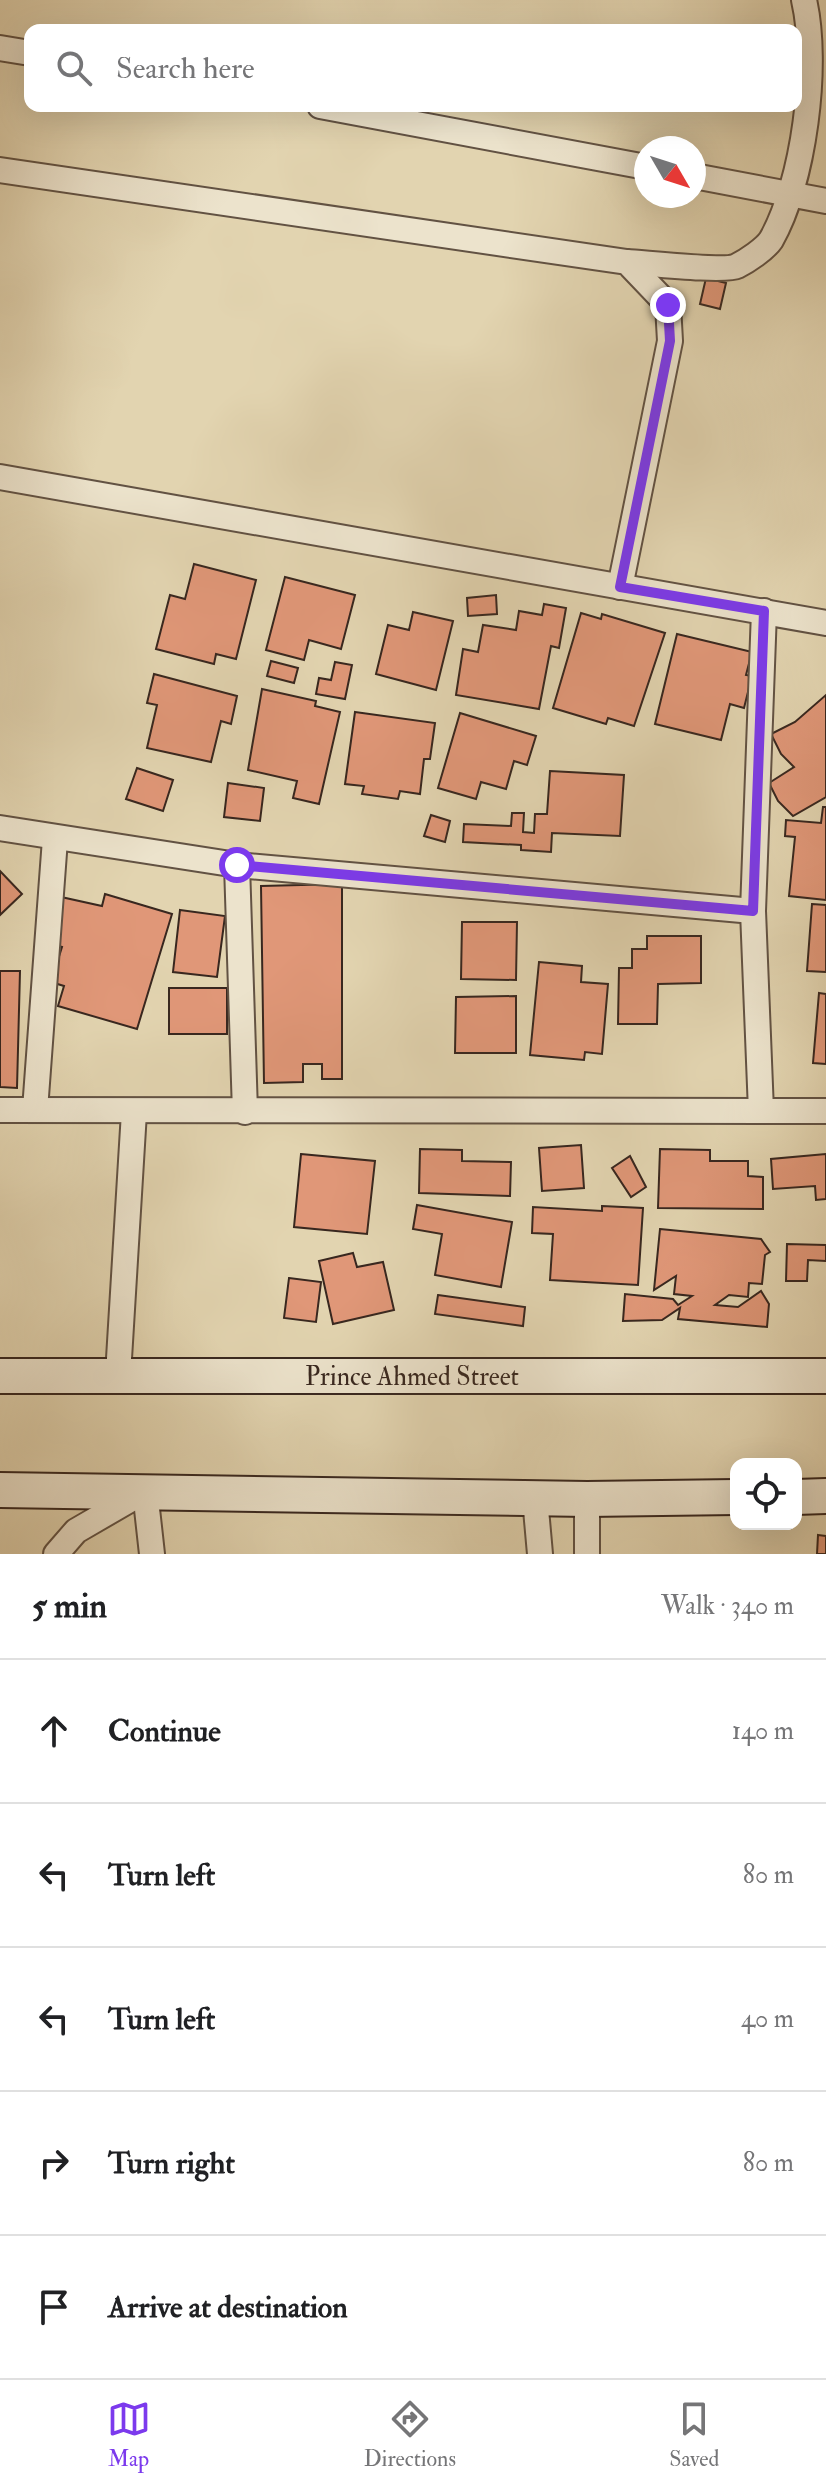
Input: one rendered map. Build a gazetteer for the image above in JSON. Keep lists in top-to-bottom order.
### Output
{
  "streets": {
    "main road": ["Prince Ahmed Street"]
  },
  "north": "bottom right",
  "page": {
    "search": "Search here",
    "heading": ["5 min", "Walk · 340 m"],
    "list": [
      ["Continue", "140 m"],
      ["Turn left", "80 m"],
      ["Turn left", "40 m"],
      ["Turn right", "80 m"],
      "Arrive at destination"
    ],
    "nav": ["Map", "Directions", "Saved"]
  }
}
